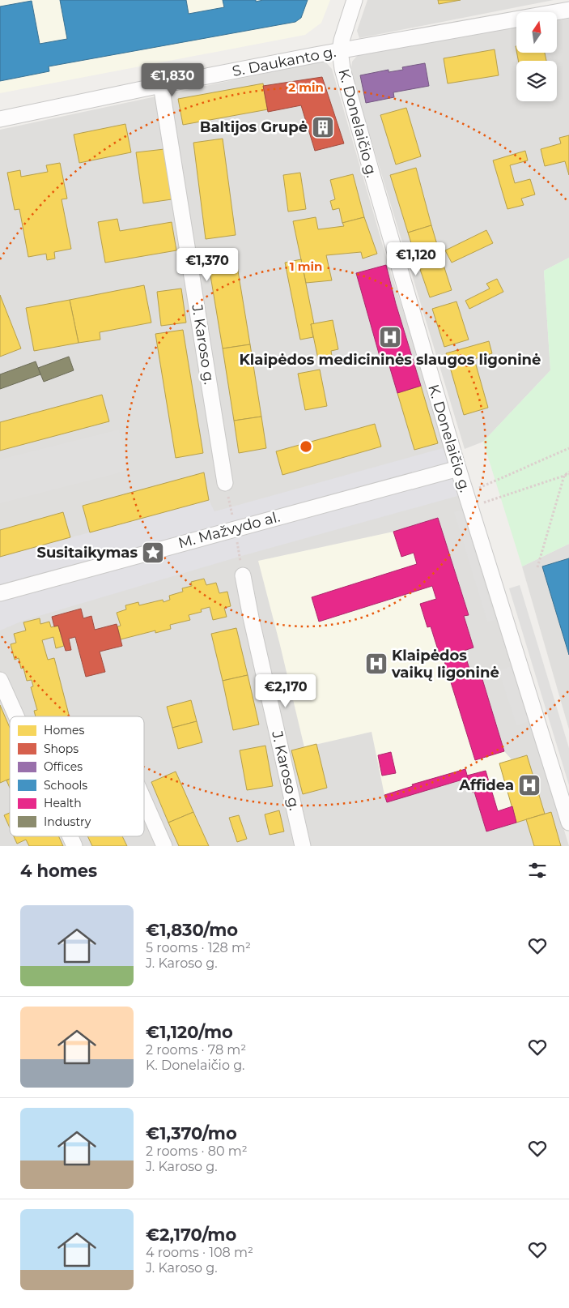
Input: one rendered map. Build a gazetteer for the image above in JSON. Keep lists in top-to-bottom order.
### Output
{
  "streets": {
    "street": [
      "S. Daukanto g.",
      "K. Donelaičio g.",
      "J. Karoso g.",
      "M. Mažvydo al."
    ]
  },
  "crossings": [
    ["S. Daukanto g.", "K. Donelaičio g."],
    ["S. Daukanto g.", "J. Karoso g."],
    ["K. Donelaičio g.", "M. Mažvydo al."]
  ],
  "places": {
    "building": ["Baltijos Grupė"],
    "hospital": ["Klaipėdos medicininės slaugos ligoninė", "Klaipėdos vaikų ligoninė", "Affidea"],
    "place": ["Susitaikymas"]
  },
  "legend": [
    "Homes",
    "Shops",
    "Offices",
    "Schools",
    "Health",
    "Industry"
  ],
  "north": "top",
  "page": {
    "price": [
      "€1,830",
      "€1,120",
      "€1,370",
      "€2,170"
    ],
    "heading": "4 homes",
    "list": [
      {
        "name": "€1,830/mo",
        "note": "5 rooms · 128 m² · J. Karoso g."
      },
      {
        "name": "€1,120/mo",
        "note": "2 rooms · 78 m² · K. Donelaičio g."
      },
      {
        "name": "€1,370/mo",
        "note": "2 rooms · 80 m² · J. Karoso g."
      },
      {
        "name": "€2,170/mo",
        "note": "4 rooms · 108 m² · J. Karoso g."
      }
    ]
  },
  "rings": ["2 min", "1 min"]
}
